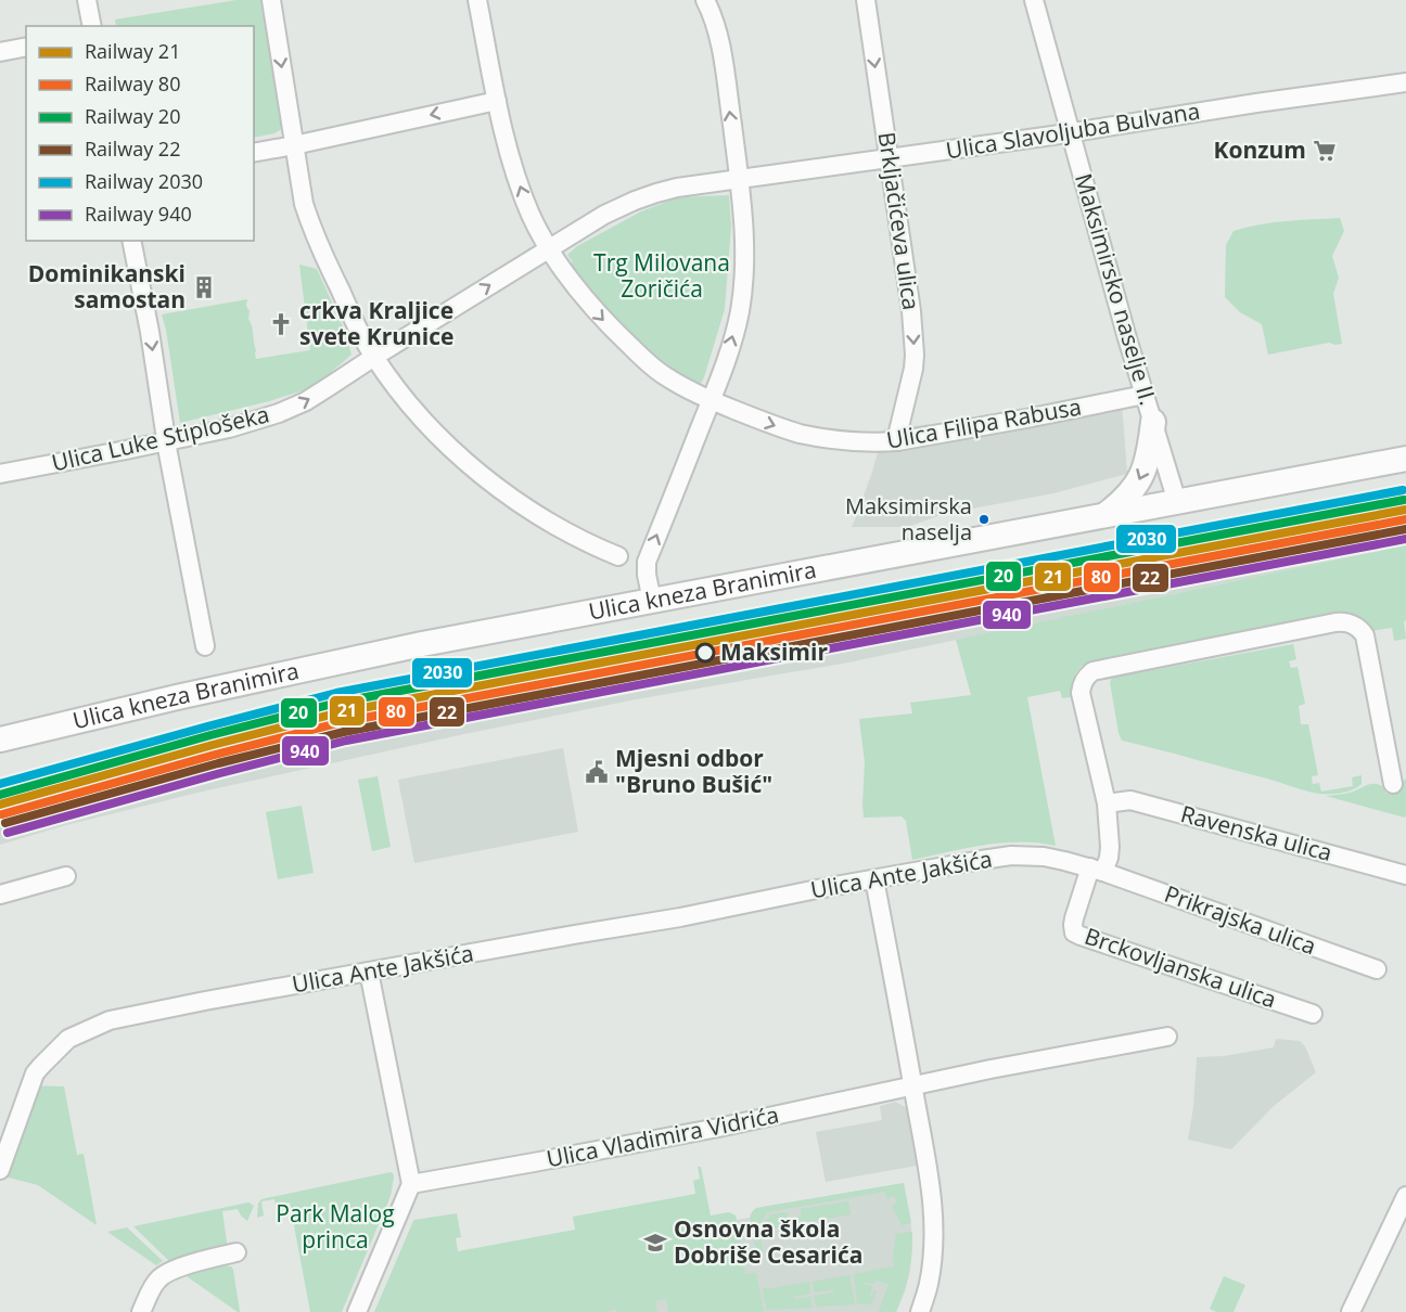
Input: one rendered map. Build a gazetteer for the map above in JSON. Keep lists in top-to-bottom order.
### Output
{
  "streets": {
    "main road": ["Ulica kneza Branimira"],
    "street": [
      "Ulica Slavoljuba Bulvana",
      "Brkljačićeva ulica",
      "Maksimirsko naselje II.",
      "Ulica Filipa Rabusa",
      "Ulica Luke Stiplošeka",
      "Ravenska ulica",
      "Ulica Ante Jakšića",
      "Prikrajska ulica",
      "Brckovljanska ulica",
      "Ulica Vladimira Vidrića"
    ]
  },
  "crossings": [
    ["Ulica Slavoljuba Bulvana", "Brkljačićeva ulica"],
    ["Ulica Slavoljuba Bulvana", "Maksimirsko naselje II."],
    ["Brkljačićeva ulica", "Ulica Filipa Rabusa"],
    ["Maksimirsko naselje II.", "Ulica Filipa Rabusa"],
    ["Maksimirsko naselje II.", "Ulica kneza Branimira"],
    ["Ulica Ante Jakšića", "Prikrajska ulica"],
    ["Ulica Ante Jakšića", "Brckovljanska ulica"],
    ["Prikrajska ulica", "Brckovljanska ulica"]
  ],
  "one_way": ["Ulica Filipa Rabusa", "Ulica Luke Stiplošeka"],
  "parks": ["Trg Milovana Zoričića", "Park Malog princa"],
  "places": {
    "supermarket": ["Konzum"],
    "building": ["Dominikanski samostan"],
    "church": ["crkva Kraljice svete Krunice"],
    "other": ["Maksimirska naselja", "Maksimir"],
    "public building": ["Mjesni odbor \"Bruno Bušić\""],
    "school or university": ["Osnovna škola Dobriše Cesarića"]
  },
  "lines": [
    "rail line 2030",
    "rail line 20",
    "rail line 21",
    "rail line 80",
    "rail line 22",
    "rail line 940"
  ],
  "legend": [
    "Railway 21",
    "Railway 80",
    "Railway 20",
    "Railway 22",
    "Railway 2030",
    "Railway 940"
  ]
}
